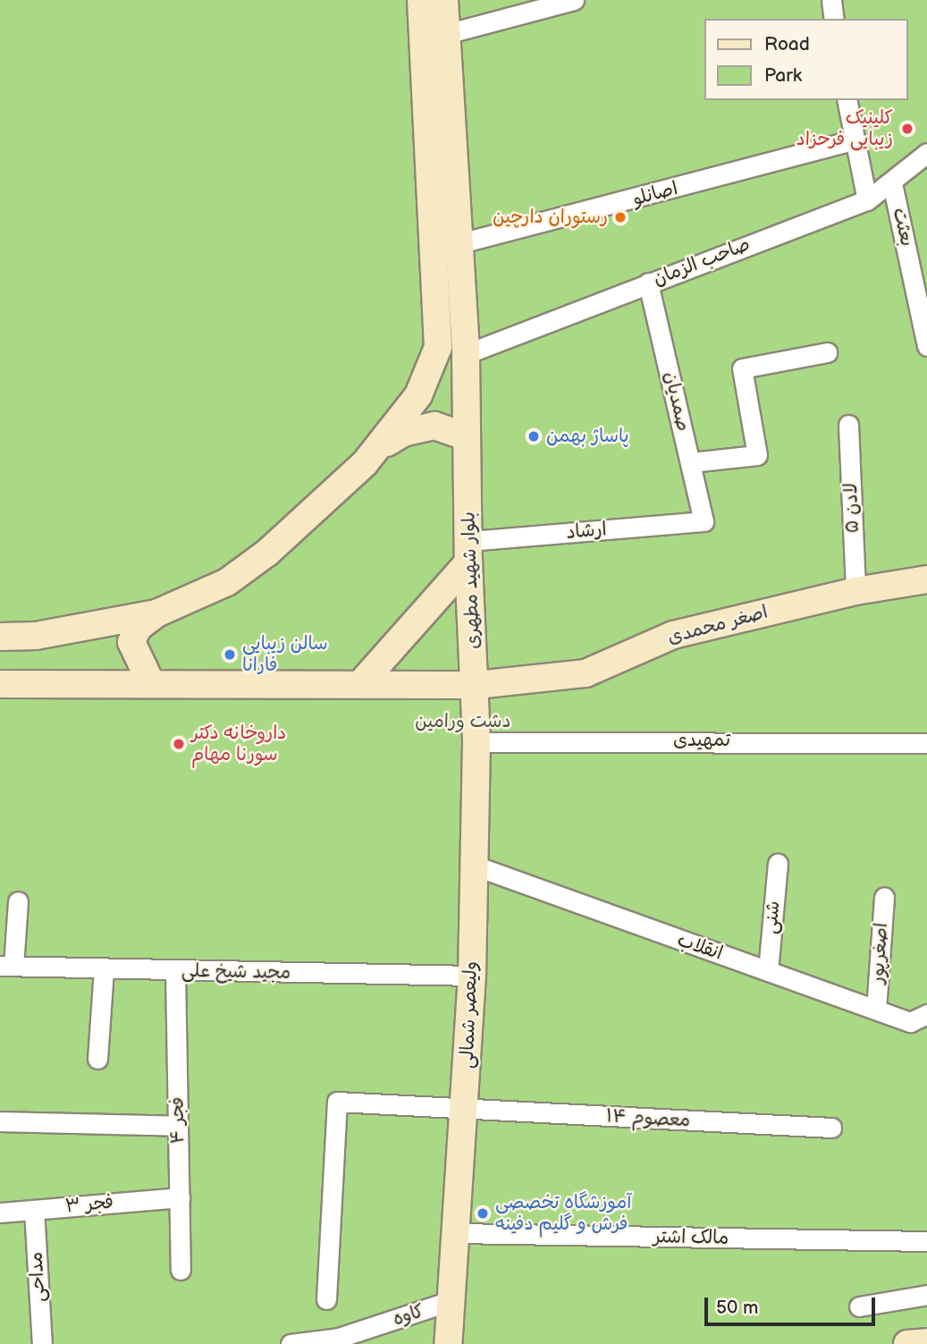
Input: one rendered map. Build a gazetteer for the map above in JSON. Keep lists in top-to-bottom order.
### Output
{
  "streets": {
    "main road": ["بلوار شهید مطهری", "اصغر محمدی", "ولیعصر شمالی"],
    "street": [
      "اصانلو",
      "بعثت",
      "صاحب الزمان",
      "صمدیان",
      "لادن ۵",
      "ارشاد",
      "تمهیدی",
      "شنی",
      "انقلاب",
      "اصغرپور",
      "مجید شیخ علی",
      "۱۴ معصوم",
      "فجر ۴",
      "فجر ۳",
      "مالک اشتر",
      "مداحی",
      "کاوه"
    ]
  },
  "crossings": [
    ["اصانلو", "بلوار شهید مطهری"],
    ["بعثت", "صاحب الزمان"],
    ["صاحب الزمان", "صمدیان"],
    ["صاحب الزمان", "بلوار شهید مطهری"],
    ["صمدیان", "ارشاد"],
    ["لادن ۵", "اصغر محمدی"],
    ["ارشاد", "بلوار شهید مطهری"],
    ["بلوار شهید مطهری", "اصغر محمدی"],
    ["بلوار شهید مطهری", "ولیعصر شمالی"],
    ["اصغر محمدی", "ولیعصر شمالی"],
    ["تمهیدی", "ولیعصر شمالی"],
    ["شنی", "انقلاب"],
    ["انقلاب", "اصغرپور"],
    ["انقلاب", "ولیعصر شمالی"],
    ["مجید شیخ علی", "ولیعصر شمالی"],
    ["مجید شیخ علی", "فجر ۴"],
    ["ولیعصر شمالی", "۱۴ معصوم"],
    ["ولیعصر شمالی", "مالک اشتر"],
    ["ولیعصر شمالی", "کاوه"],
    ["فجر ۴", "فجر ۳"],
    ["فجر ۳", "مداحی"]
  ],
  "parks": ["دشت ورامین"],
  "places": [
    "کلینیک زیبایی فرحزاد",
    "رستوران دارچین",
    "پاساژ بهمن",
    "سالن زیبایی فارانا",
    "داروخانه دکتر سورنا مهام",
    "آموزشگاه تخصصی فرش و گلیم دفینه"
  ],
  "legend": ["Road", "Park"],
  "scale_bar": "50 m"
}
